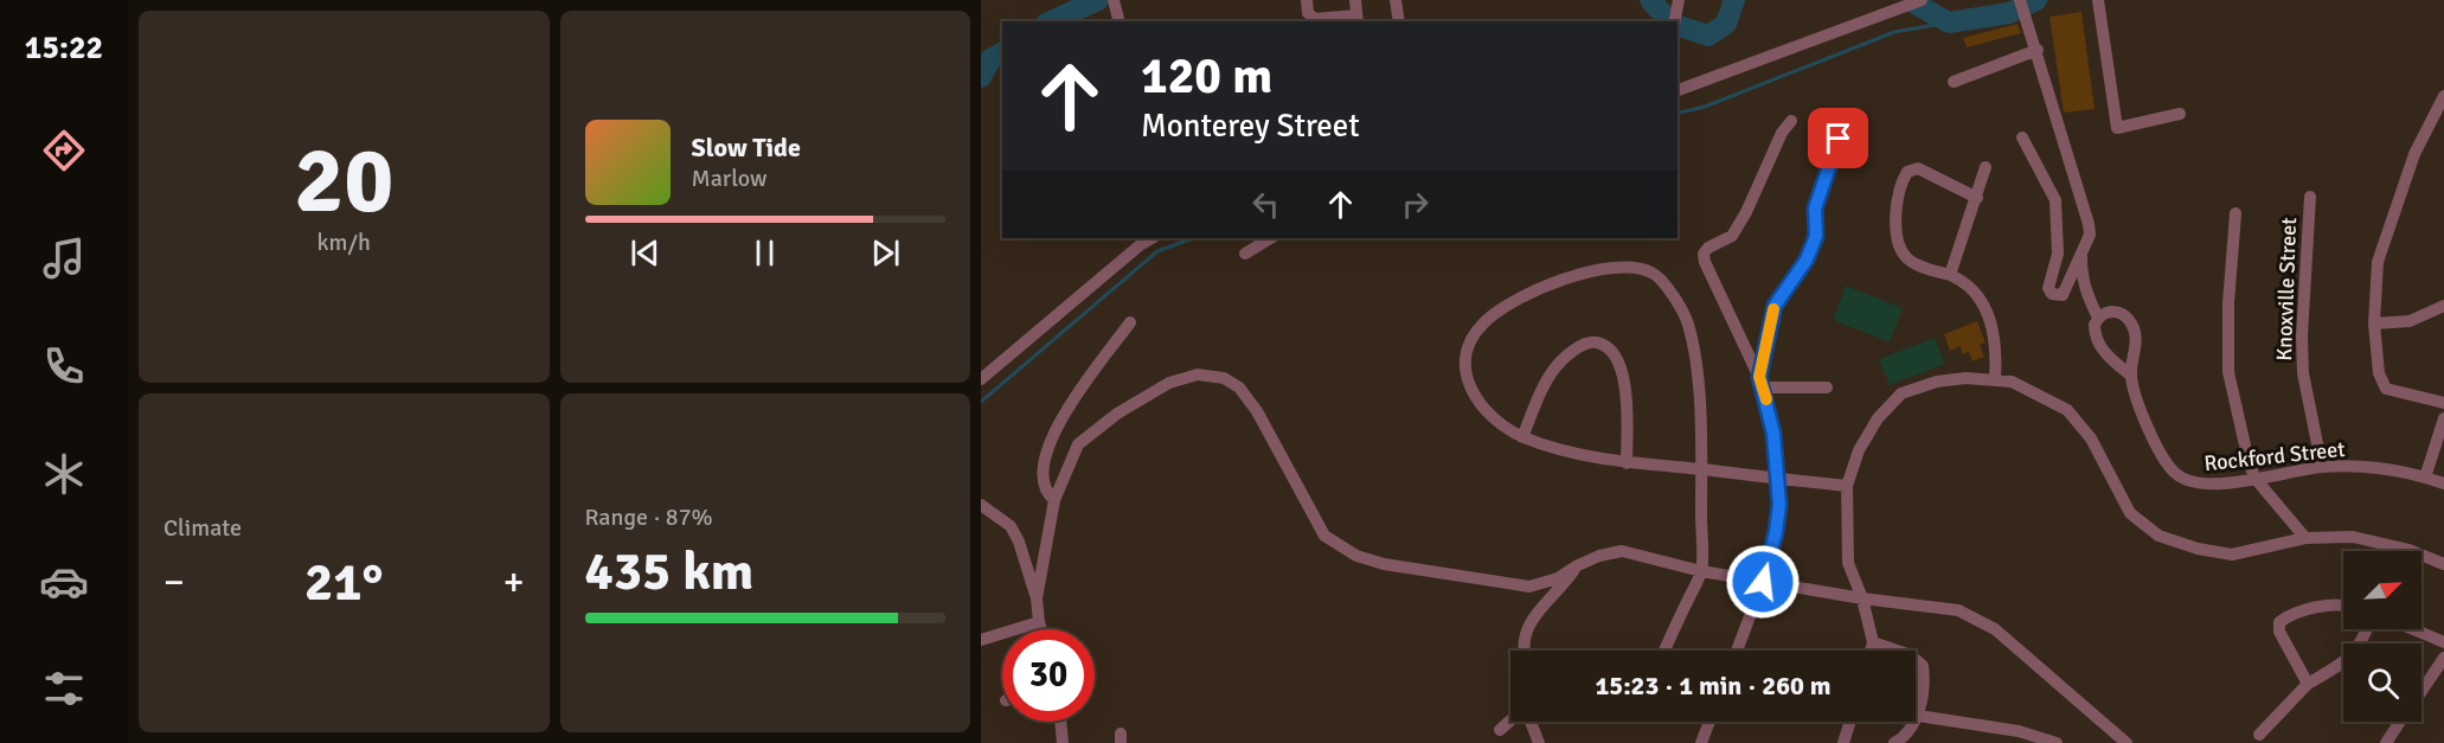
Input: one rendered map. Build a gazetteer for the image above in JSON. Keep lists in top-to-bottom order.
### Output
{
  "streets": {
    "street": ["Knoxville Street", "Rockford Street"]
  },
  "crossings": [
    ["Knoxville Street", "Rockford Street"]
  ],
  "north": "top right",
  "page": {
    "tabs": "15:22",
    "tile": [
      ["20", "km/h"],
      "Climate",
      ["Range · 87%", "435 km"]
    ],
    "turn": ["120 m", "Monterey Street"],
    "song": ["Slow Tide", "Marlow"],
    "heat": ["−", "21°", "+"],
    "limit": "30",
    "trip": "15:23 · 1 min · 260 m"
  }
}
